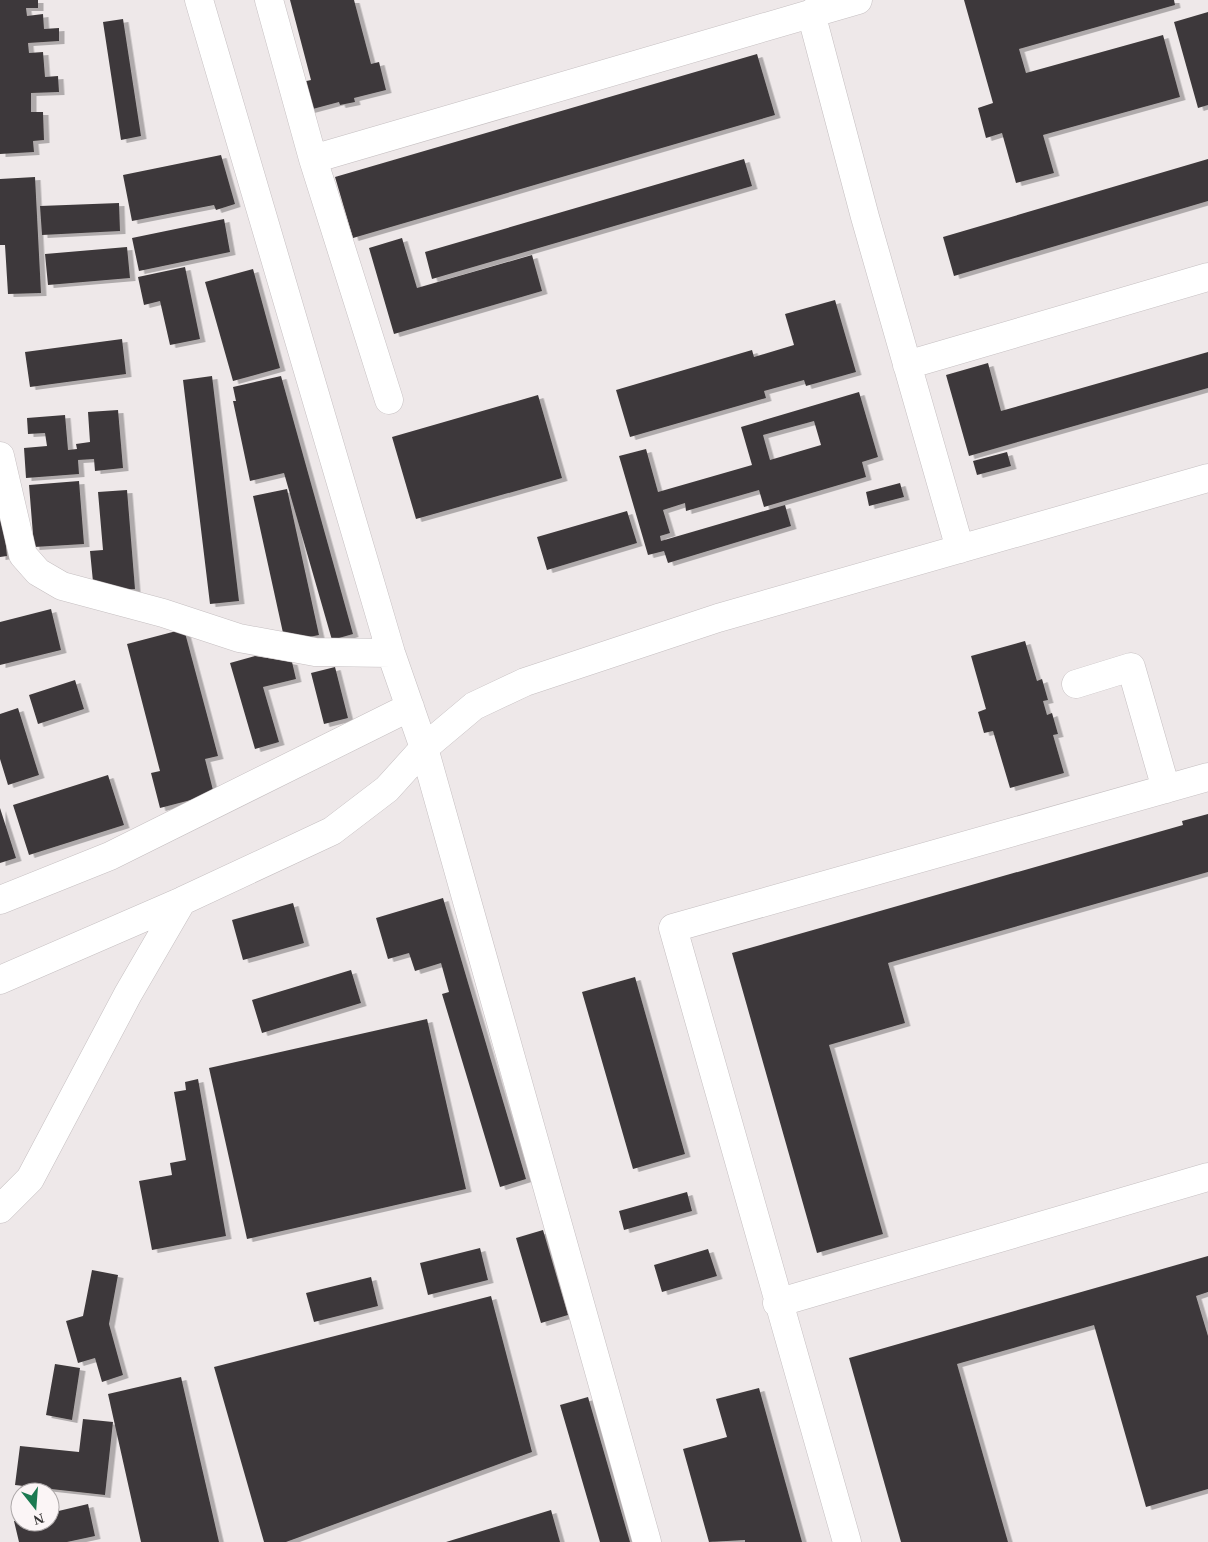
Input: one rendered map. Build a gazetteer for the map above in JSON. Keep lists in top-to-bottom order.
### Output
{
  "north": "bottom"
}
